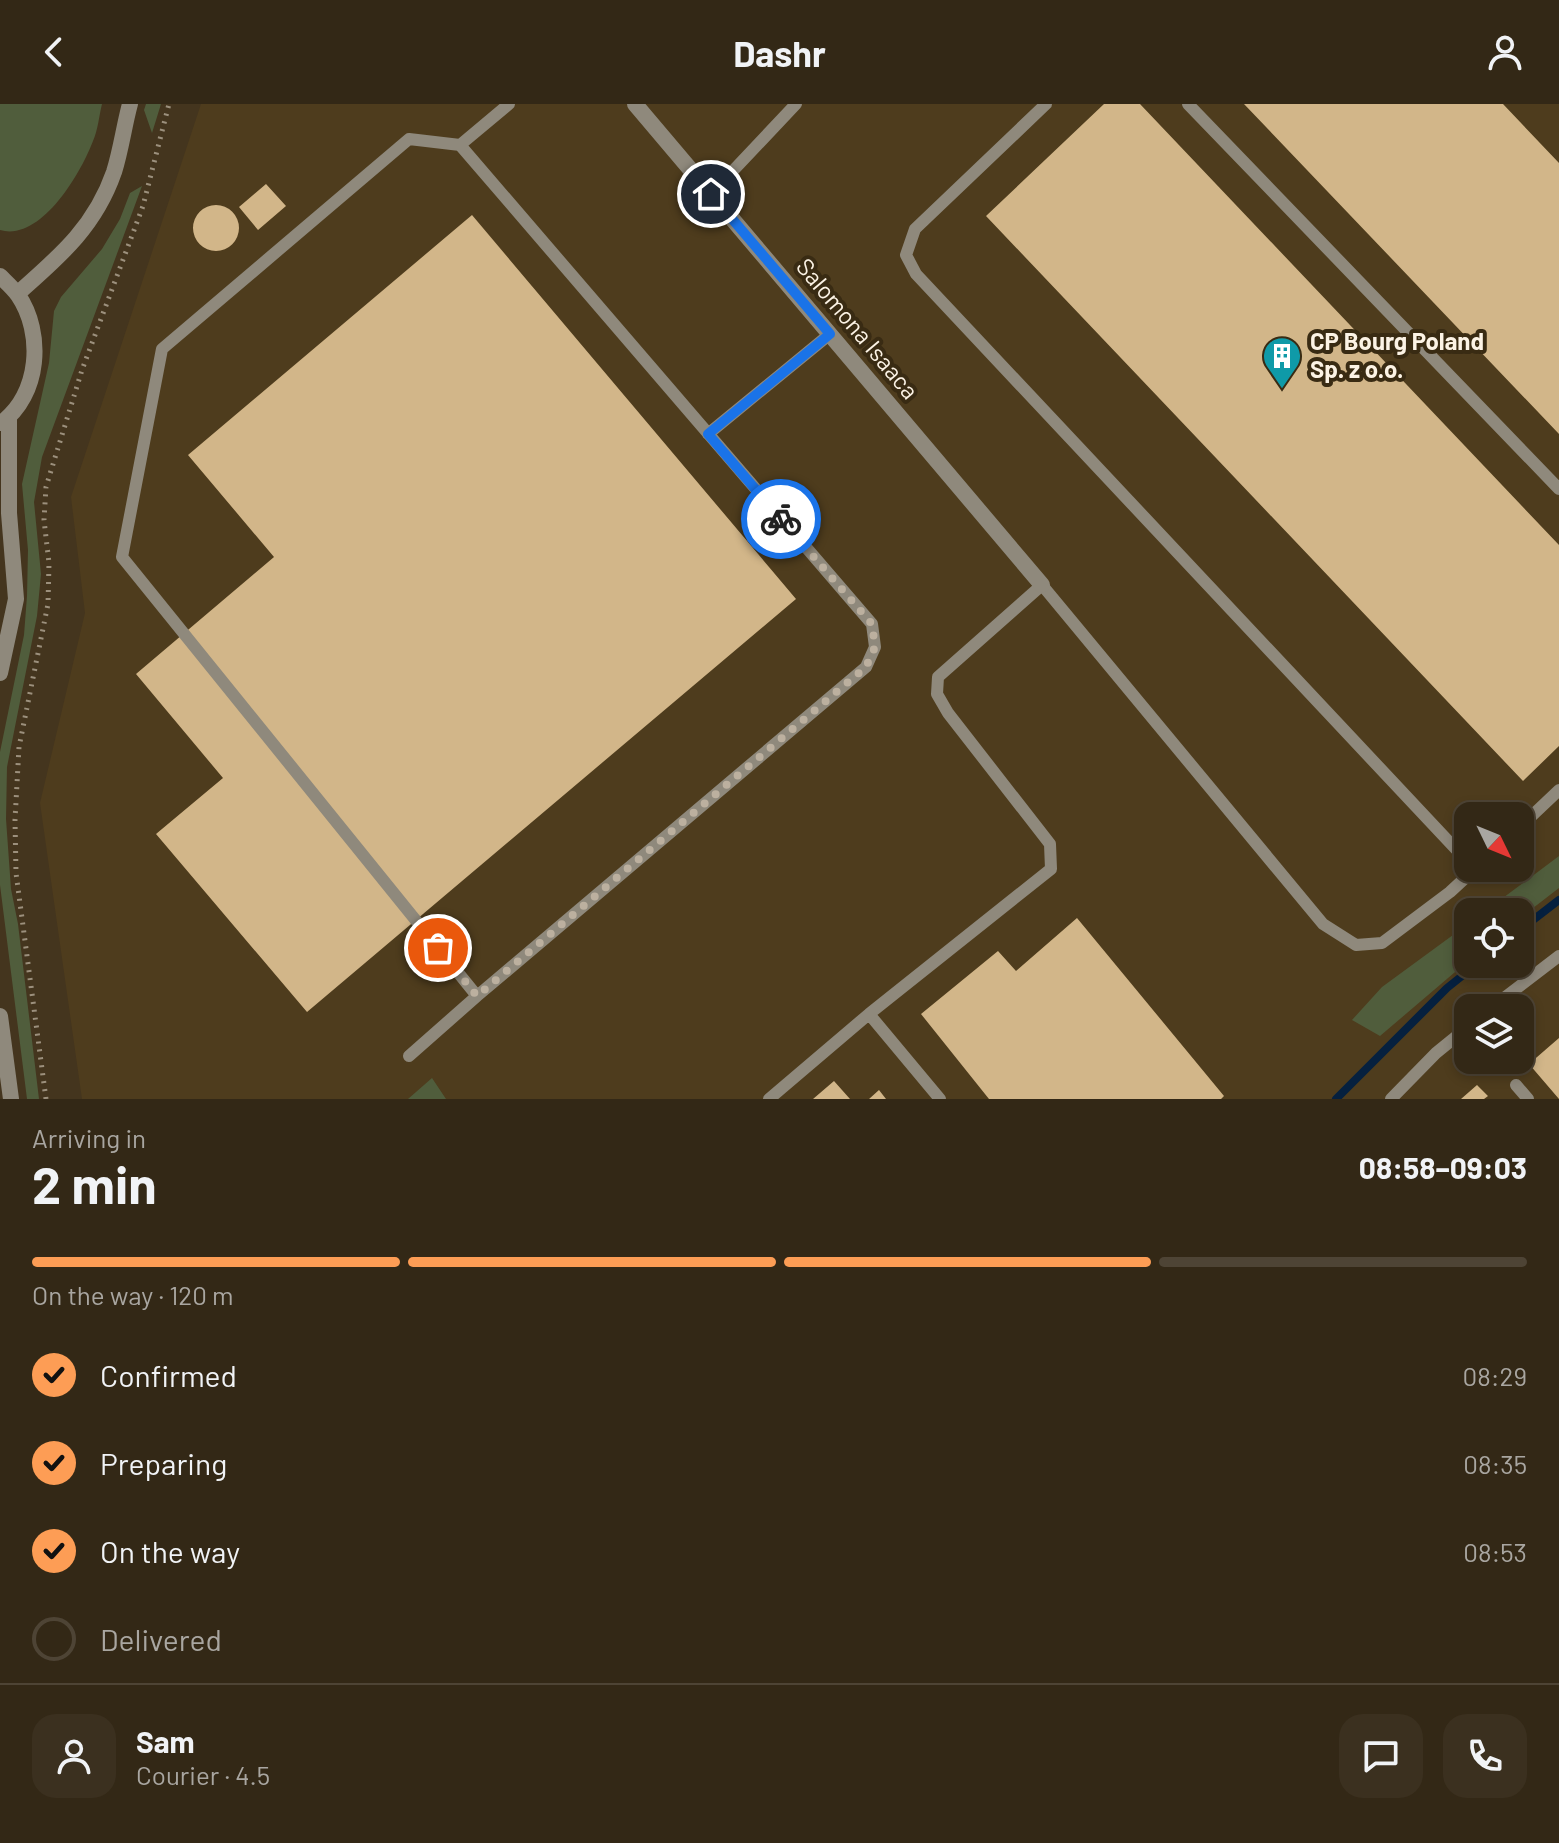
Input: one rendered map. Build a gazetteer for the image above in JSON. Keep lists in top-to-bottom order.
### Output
{
  "streets": {
    "street": ["Salomona Isaaca"]
  },
  "places": {
    "building": ["CP Bourg Poland Sp. z o.o."]
  },
  "north": "bottom right",
  "page": {
    "header": "Dashr",
    "heading": ["2 min", "Arriving in", "08:58–09:03"],
    "panel": ["Sam", "Courier · 4.5"],
    "bar": "On the way · 120 m",
    "list": [
      ["Confirmed", "08:29"],
      ["Preparing", "08:35"],
      ["On the way", "08:53"],
      "Delivered"
    ]
  }
}
